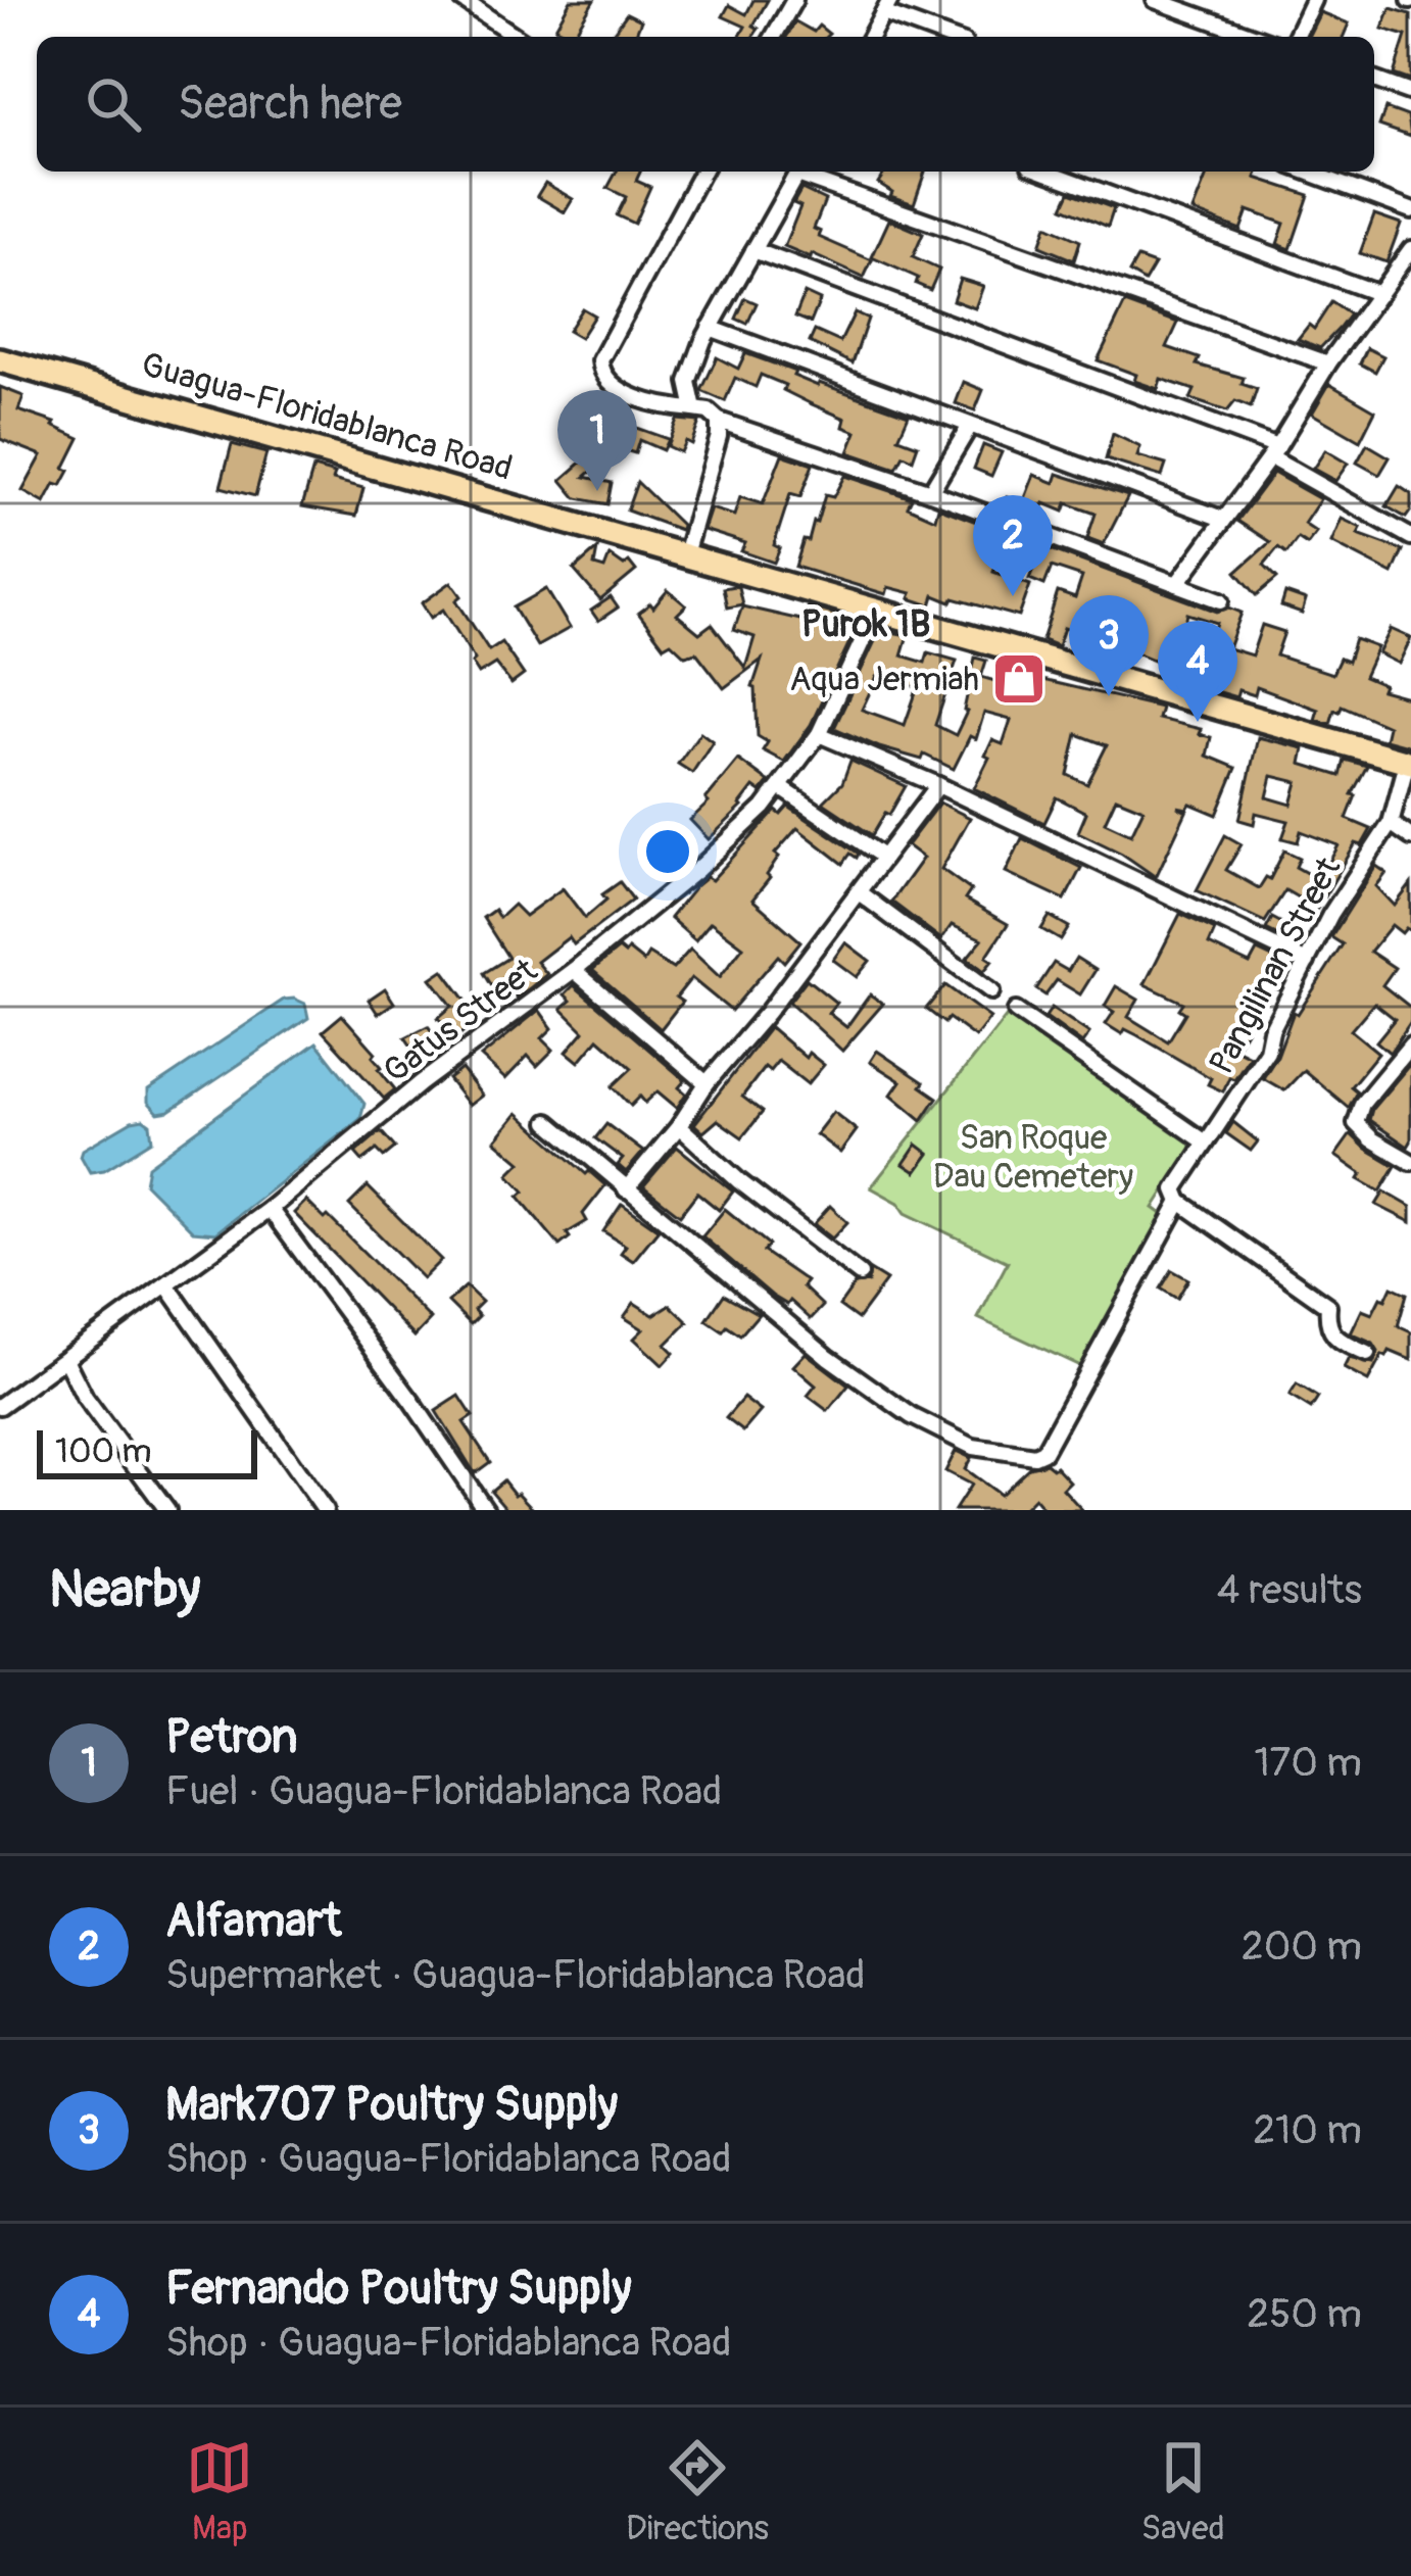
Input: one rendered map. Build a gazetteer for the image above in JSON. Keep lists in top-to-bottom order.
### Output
{
  "streets": {
    "main road": ["Guagua-Floridablanca Road"],
    "street": ["Pangilinan Street", "Gatus Street"]
  },
  "crossings": [
    ["Guagua-Floridablanca Road", "Pangilinan Street"],
    ["Guagua-Floridablanca Road", "Gatus Street"]
  ],
  "districts": ["Purok 1B"],
  "parks": ["San Roque Dau Cemetery"],
  "places": {
    "shop": ["Aqua Jermiah"]
  },
  "scale_bar": "100 m",
  "page": {
    "search": "Search here",
    "pins": [
      "1",
      "2",
      "3",
      "4"
    ],
    "scale": "100 m",
    "heading": ["Nearby", "4 results"],
    "list": [
      {
        "mark": "1",
        "name": "Petron",
        "note": "Fuel · Guagua-Floridablanca Road",
        "value": "170 m"
      },
      {
        "mark": "2",
        "name": "Alfamart",
        "note": "Supermarket · Guagua-Floridablanca Road",
        "value": "200 m"
      },
      {
        "mark": "3",
        "name": "Mark707 Poultry Supply",
        "note": "Shop · Guagua-Floridablanca Road",
        "value": "210 m"
      },
      {
        "mark": "4",
        "name": "Fernando Poultry Supply",
        "note": "Shop · Guagua-Floridablanca Road",
        "value": "250 m"
      }
    ],
    "nav": ["Map", "Directions", "Saved"]
  }
}
